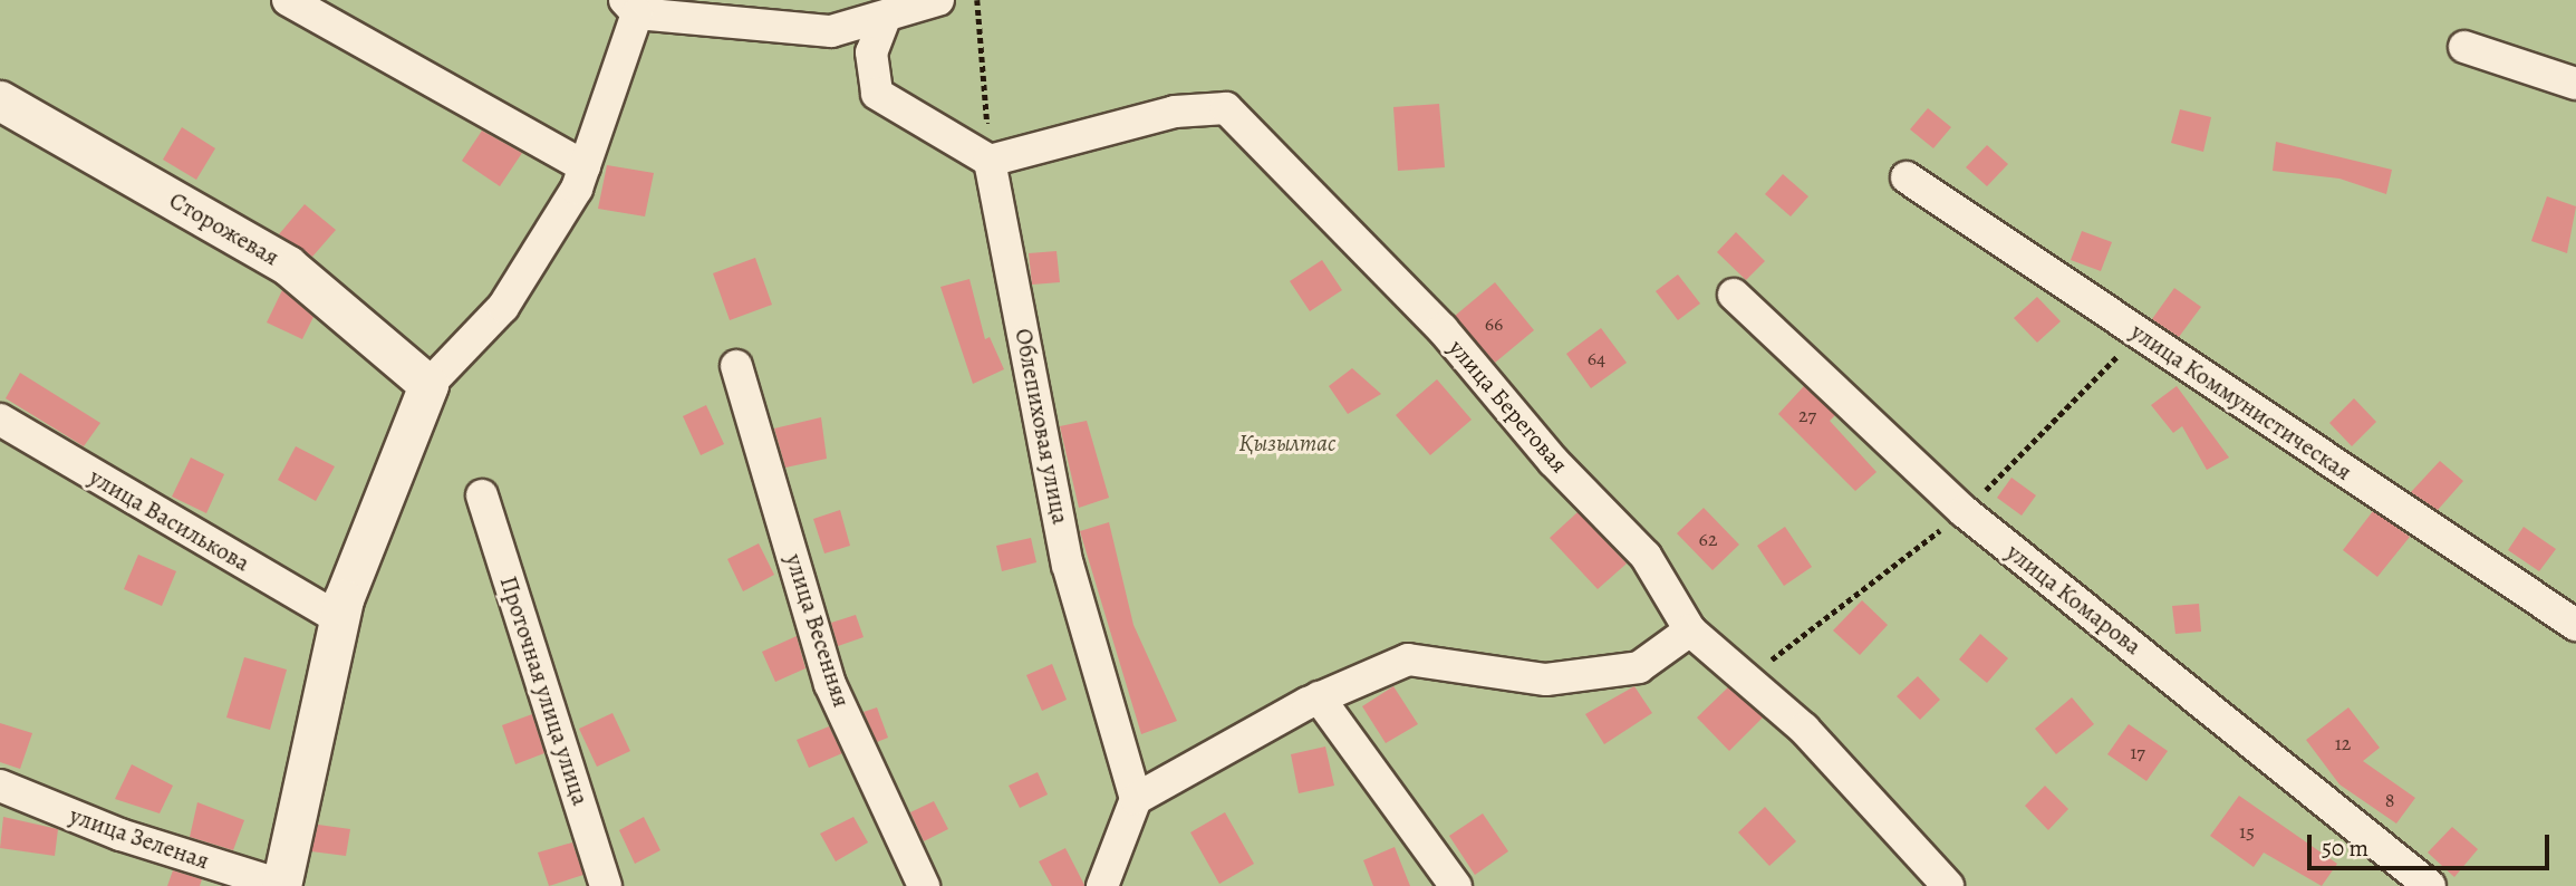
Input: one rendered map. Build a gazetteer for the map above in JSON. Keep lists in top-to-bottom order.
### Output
{
  "streets": {
    "street": [
      "Сторожевая",
      "улица Коммунистическая",
      "улица Береговая",
      "Облепиховая улица",
      "улица Василькова",
      "улица Комарова",
      "улица Весенняя",
      "Проточная улица улица",
      "улица Зеленая"
    ]
  },
  "crossings": [
    ["улица Береговая", "Облепиховая улица"]
  ],
  "parks": ["Қызылтас"],
  "house_numbers": [
    "66",
    "64",
    "27",
    "62",
    "12",
    "17",
    "8",
    "15"
  ],
  "scale_bar": "50 m"
}
